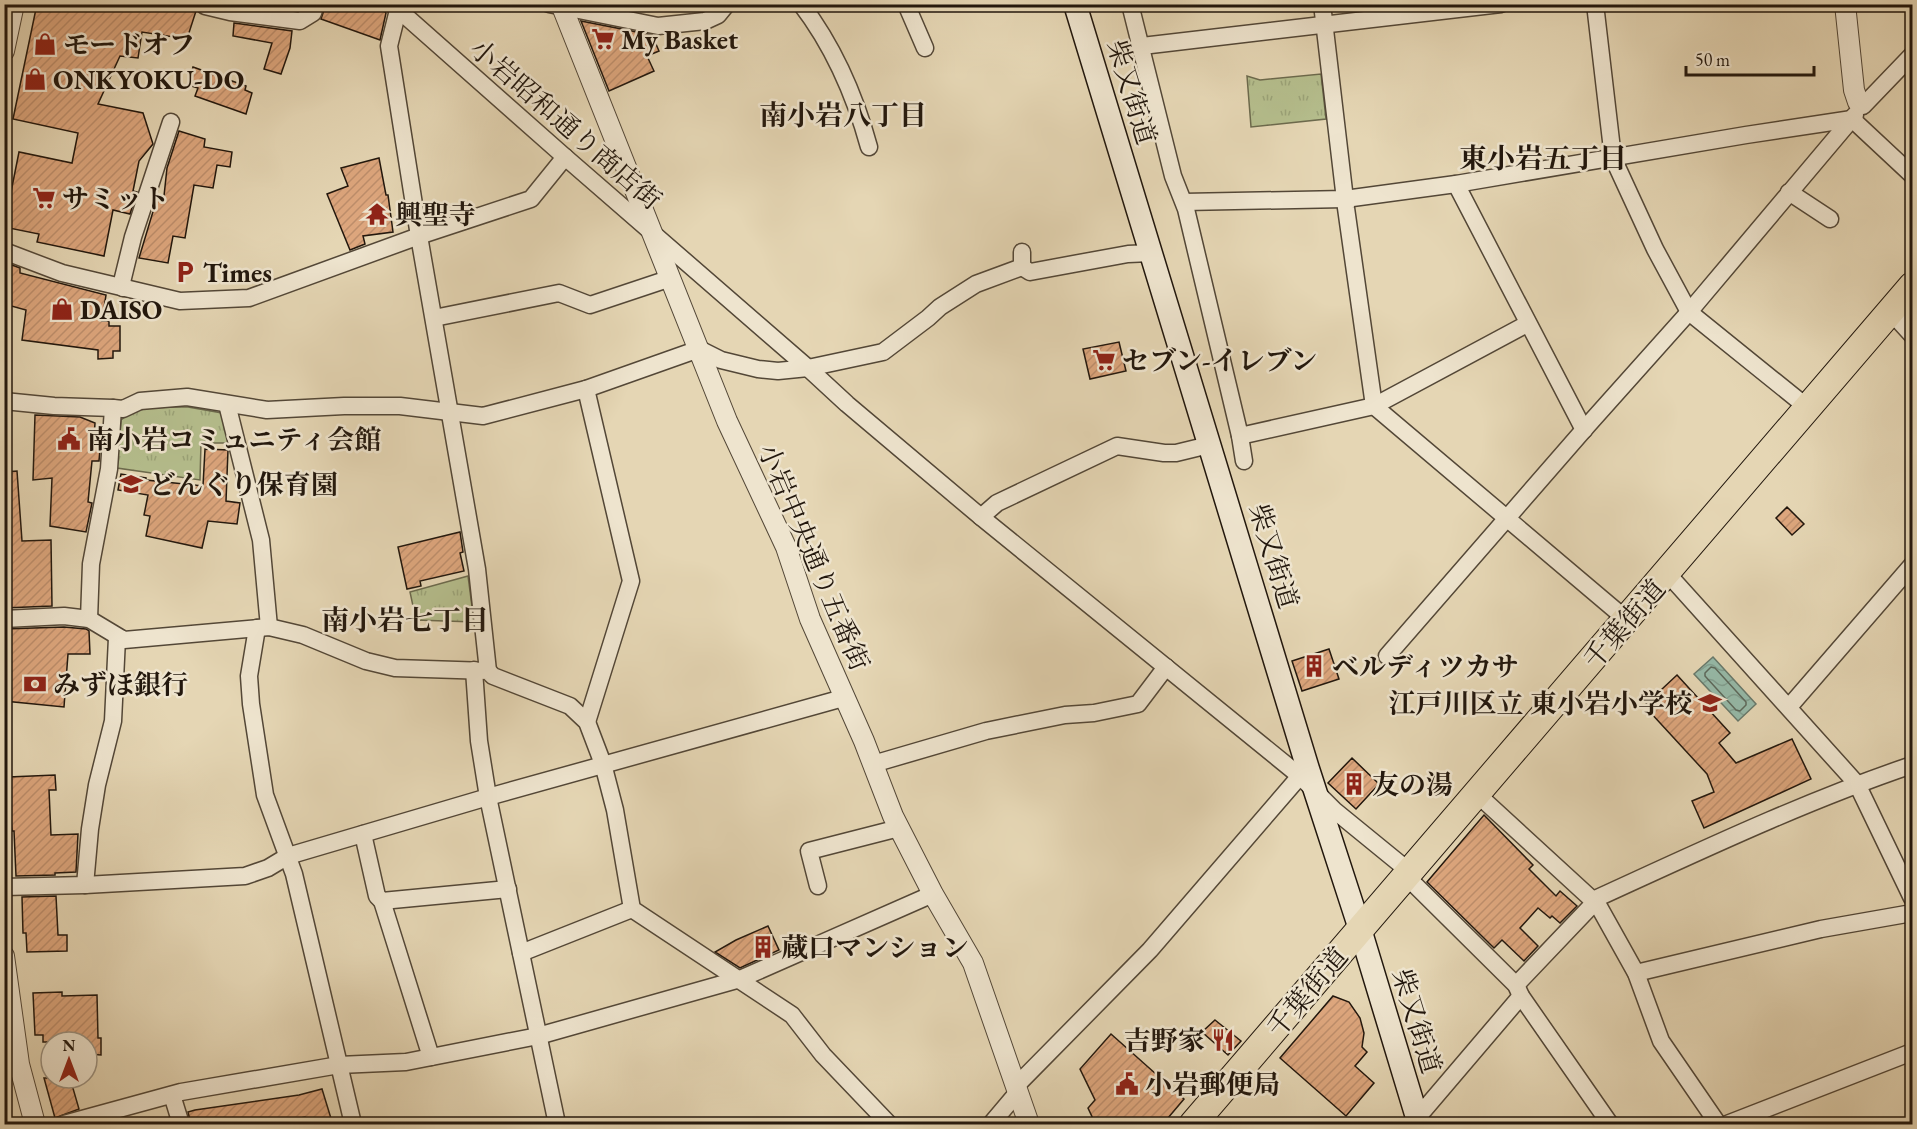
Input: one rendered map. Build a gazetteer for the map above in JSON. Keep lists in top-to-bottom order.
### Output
{
  "streets": {
    "highway": ["千葉街道"],
    "main road": ["柴又街道"],
    "street": ["小岩昭和通り商店街", "小岩中央通り五番街"]
  },
  "crossings": [
    ["柴又街道", "小岩昭和通り商店街"],
    ["柴又街道", "千葉街道"],
    ["小岩昭和通り商店街", "小岩中央通り五番街"],
    ["小岩昭和通り商店街", "千葉街道"]
  ],
  "districts": ["南小岩八丁目", "東小岩五丁目", "南小岩七丁目"],
  "places": {
    "supermarket": ["My Basket", "サミット", "セブン-イレブン"],
    "shop": ["モードオフ", "ONKYOKU-DO", "DAISO"],
    "temple": ["興聖寺"],
    "parking": ["Times"],
    "public building": ["南小岩コミュニティ会館", "小岩郵便局"],
    "school or university": ["どんぐり保育園", "江戸川区立 東小岩小学校"],
    "building": ["ベルディツカサ", "友の湯", "蔵口マンション"],
    "bank": ["みずほ銀行"],
    "restaurant": ["吉野家"]
  },
  "scale_bar": "50 m",
  "north": "top"
}
